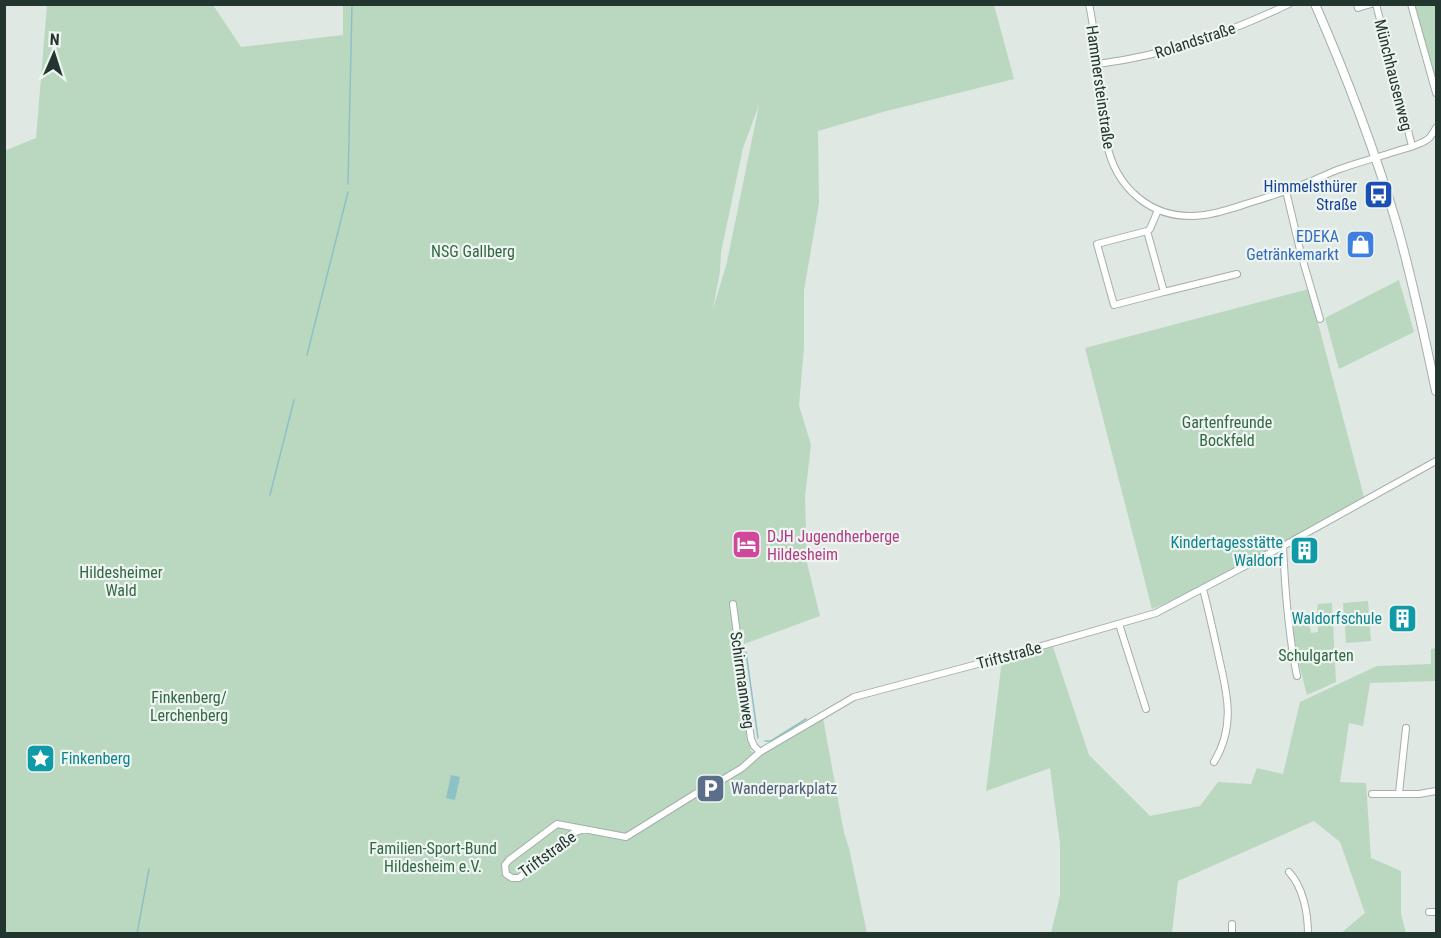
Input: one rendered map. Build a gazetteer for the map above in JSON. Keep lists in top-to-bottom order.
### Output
{
  "streets": {
    "street": [
      "Rolandstraße",
      "Münchhausenweg",
      "Hammersteinstraße",
      "Triftstraße",
      "Schirrmannweg"
    ]
  },
  "crossings": [
    ["Rolandstraße", "Hammersteinstraße"],
    ["Münchhausenweg", "Hammersteinstraße"],
    ["Triftstraße", "Schirrmannweg"]
  ],
  "parks": [
    "NSG Gallberg",
    "Gartenfreunde Bockfeld",
    "Hildesheimer Wald",
    "Schulgarten",
    "Finkenberg/ Lerchenberg",
    "Familien-Sport-Bund Hildesheim e.V."
  ],
  "places": {
    "bus stop": ["Himmelsthürer Straße"],
    "shop": ["EDEKA Getränkemarkt"],
    "hotel": ["DJH Jugendherberge Hildesheim"],
    "building": ["Kindertagesstätte Waldorf", "Waldorfschule"],
    "place": ["Finkenberg"],
    "parking": ["Wanderparkplatz"]
  },
  "north": "top"
}
